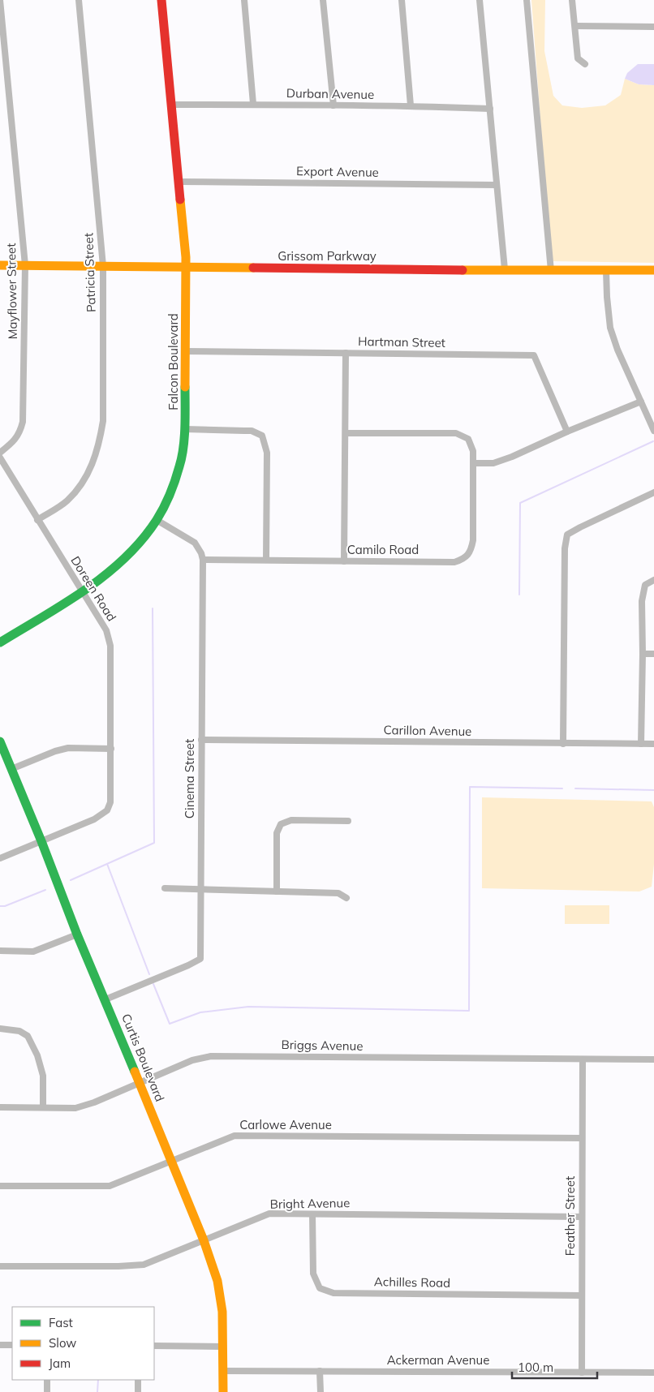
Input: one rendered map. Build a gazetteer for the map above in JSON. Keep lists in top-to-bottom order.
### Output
{
  "streets": {
    "street": [
      "Durban Avenue",
      "Export Avenue",
      "Grissom Parkway",
      "Patricia Street",
      "Mayflower Street",
      "Hartman Street",
      "Falcon Boulevard",
      "Camilo Road",
      "Doreen Road",
      "Carillon Avenue",
      "Cinema Street",
      "Briggs Avenue",
      "Curtis Boulevard",
      "Carlowe Avenue",
      "Bright Avenue",
      "Feather Street",
      "Achilles Road",
      "Ackerman Avenue"
    ]
  },
  "crossings": [
    ["Durban Avenue", "Falcon Boulevard"],
    ["Export Avenue", "Falcon Boulevard"],
    ["Grissom Parkway", "Patricia Street"],
    ["Grissom Parkway", "Mayflower Street"],
    ["Grissom Parkway", "Falcon Boulevard"],
    ["Patricia Street", "Doreen Road"],
    ["Hartman Street", "Falcon Boulevard"],
    ["Falcon Boulevard", "Doreen Road"],
    ["Falcon Boulevard", "Cinema Street"],
    ["Camilo Road", "Cinema Street"],
    ["Doreen Road", "Curtis Boulevard"],
    ["Carillon Avenue", "Cinema Street"],
    ["Cinema Street", "Curtis Boulevard"],
    ["Briggs Avenue", "Curtis Boulevard"],
    ["Briggs Avenue", "Feather Street"],
    ["Curtis Boulevard", "Carlowe Avenue"],
    ["Curtis Boulevard", "Bright Avenue"],
    ["Curtis Boulevard", "Ackerman Avenue"],
    ["Carlowe Avenue", "Feather Street"],
    ["Bright Avenue", "Feather Street"],
    ["Bright Avenue", "Achilles Road"],
    ["Feather Street", "Achilles Road"],
    ["Feather Street", "Ackerman Avenue"]
  ],
  "legend": ["Fast", "Slow", "Jam"],
  "scale_bar": "100 m"
}
